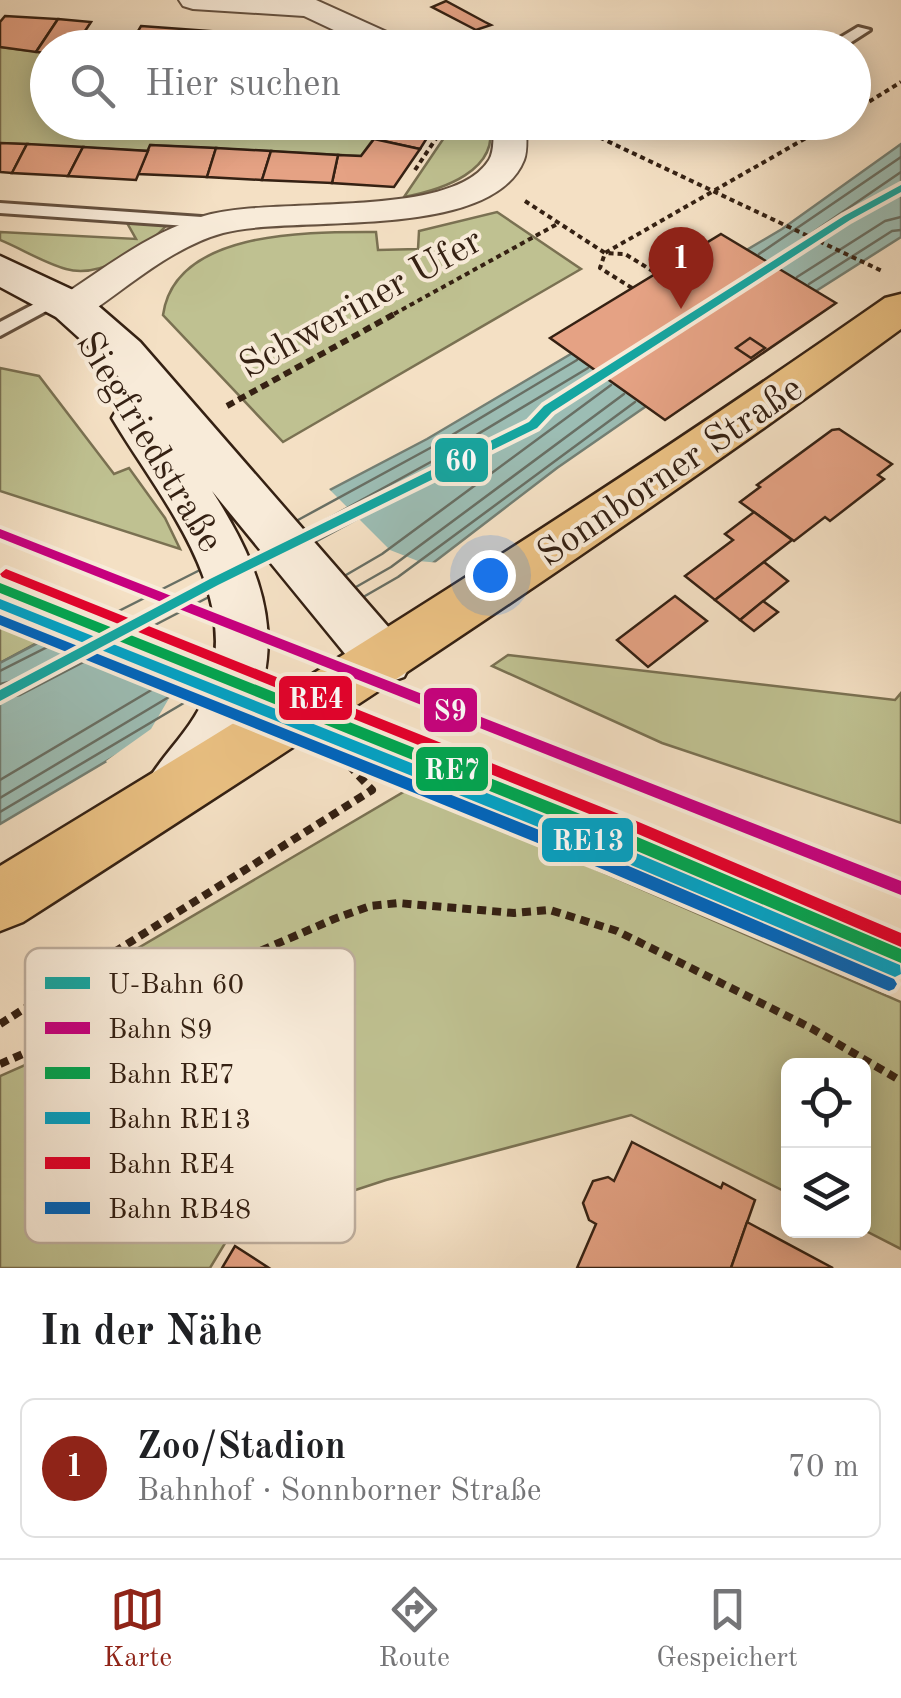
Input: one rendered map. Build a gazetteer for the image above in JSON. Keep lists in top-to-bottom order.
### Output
{
  "streets": {
    "main road": ["Sonnborner Straße"],
    "street": ["Siegfriedstraße"],
    "path": ["Schweriner Ufer"]
  },
  "crossings": [
    ["Schweriner Ufer", "Siegfriedstraße"],
    ["Siegfriedstraße", "Sonnborner Straße"]
  ],
  "lines": [
    "metro line 60",
    "rail line S9",
    "rail line RE4",
    "rail line RE7",
    "rail line RE13",
    "rail line RB48"
  ],
  "legend": [
    "U-Bahn 60",
    "Bahn S9",
    "Bahn RE7",
    "Bahn RE13",
    "Bahn RE4",
    "Bahn RB48"
  ],
  "page": {
    "search": "Hier suchen",
    "pins": "1",
    "heading": "In der Nähe",
    "list": [
      {
        "mark": "1",
        "name": "Zoo/Stadion",
        "note": "Bahnhof · Sonnborner Straße",
        "value": "70 m"
      }
    ],
    "nav": ["Karte", "Route", "Gespeichert"]
  }
}
